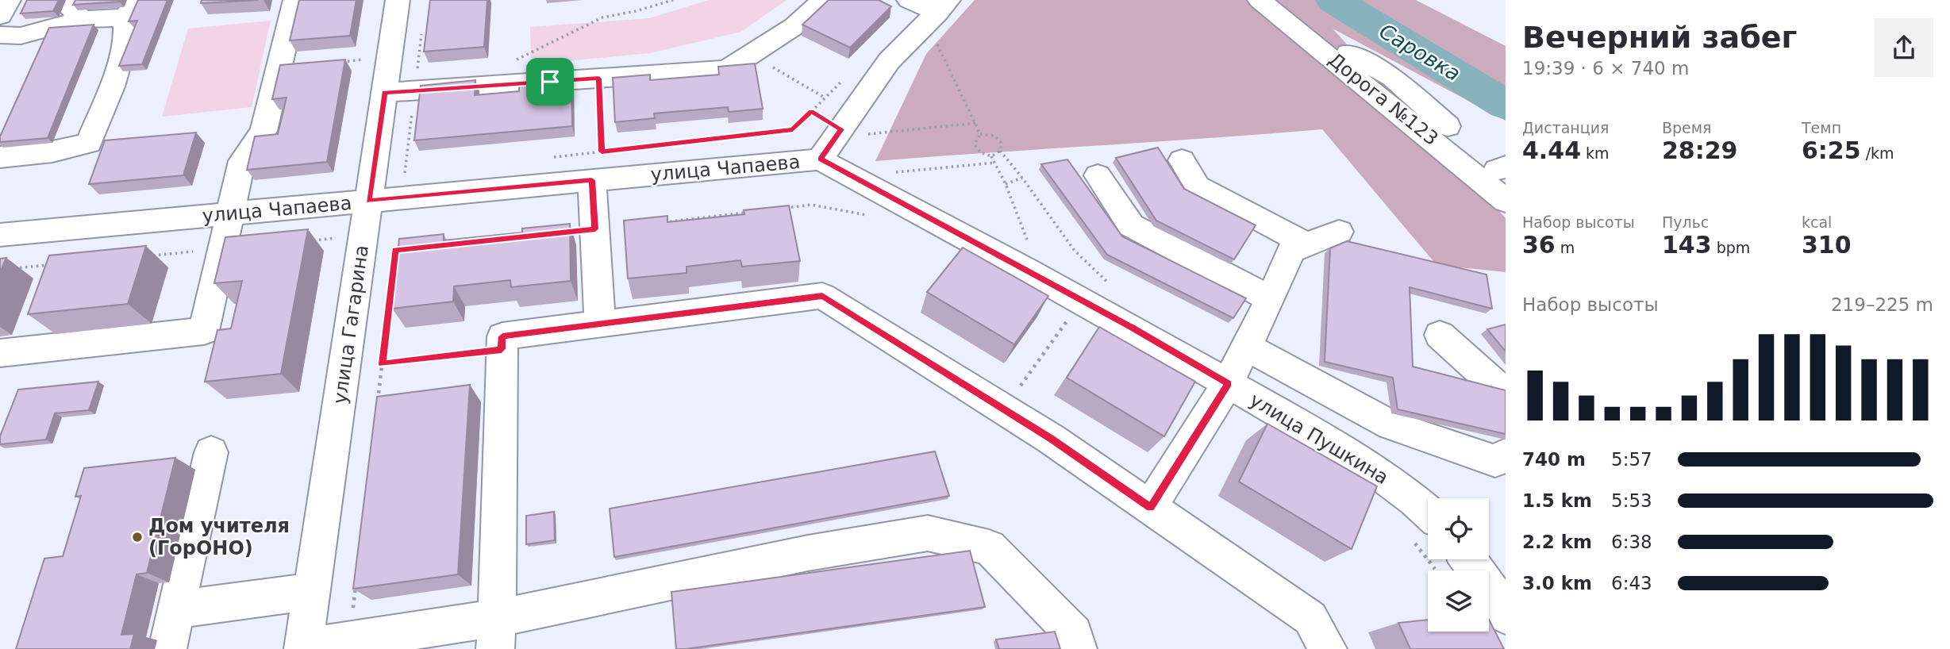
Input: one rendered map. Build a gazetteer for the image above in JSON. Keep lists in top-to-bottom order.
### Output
{
  "streets": {
    "street": [
      "Дорога №123",
      "улица Чапаева",
      "улица Гагарина",
      "улица Пушкина"
    ]
  },
  "crossings": [
    ["улица Чапаева", "улица Гагарина"],
    ["улица Чапаева", "улица Пушкина"]
  ],
  "water": ["Саровка"],
  "places": ["Дом учителя (ГорОНО)"],
  "page": {
    "heading": ["Вечерний забег", "19:39 · 6 × 740 m"],
    "stats": [
      ["Дистанция", "4.44 km"],
      ["Время", "28:29"],
      ["Темп", "6:25 /km"],
      ["Набор высоты", "36 m"],
      ["Пульс", "143 bpm"],
      ["kcal", "310"]
    ],
    "chart": ["Набор высоты", "219–225 m"],
    "list": [
      {
        "name": "740 m",
        "note": "5:57"
      },
      {
        "name": "1.5 km",
        "note": "5:53"
      },
      {
        "name": "2.2 km",
        "note": "6:38"
      },
      {
        "name": "3.0 km",
        "note": "6:43"
      }
    ]
  }
}
